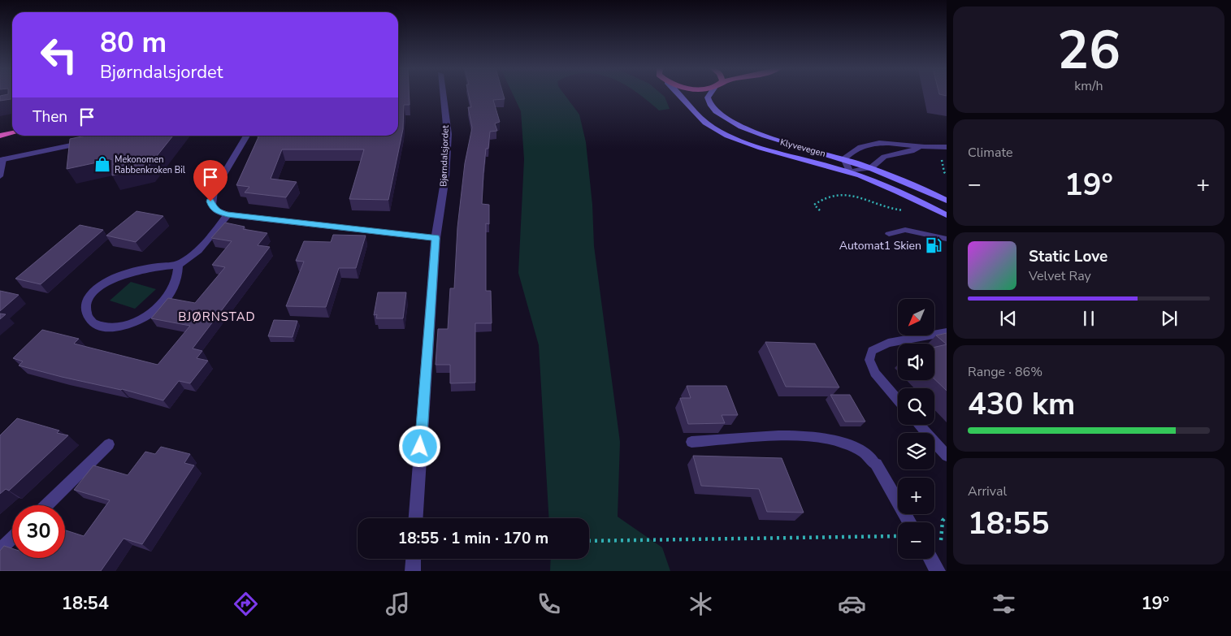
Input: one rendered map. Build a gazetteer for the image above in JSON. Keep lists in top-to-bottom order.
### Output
{
  "streets": {
    "main road": ["Klyvevegen"],
    "street": ["Bjørndalsjordet"]
  },
  "districts": ["BJØRNSTAD"],
  "places": {
    "shop": ["Mekonomen Rabbenkroken Bil"],
    "fuel station": ["Automat1 Skien"]
  },
  "north": "bottom left",
  "page": {
    "tile": [
      ["26", "km/h"],
      "Climate",
      ["Range · 86%", "430 km"],
      ["Arrival", "18:55"]
    ],
    "turn": ["80 m", "Bjørndalsjordet"],
    "then": "Then",
    "heat": ["−", "19°", "+"],
    "song": ["Static Love", "Velvet Ray"],
    "map_buttons": ["+", "−"],
    "limit": "30",
    "trip": "18:55 · 1 min · 170 m",
    "tabs": ["18:54", "19°"]
  }
}
